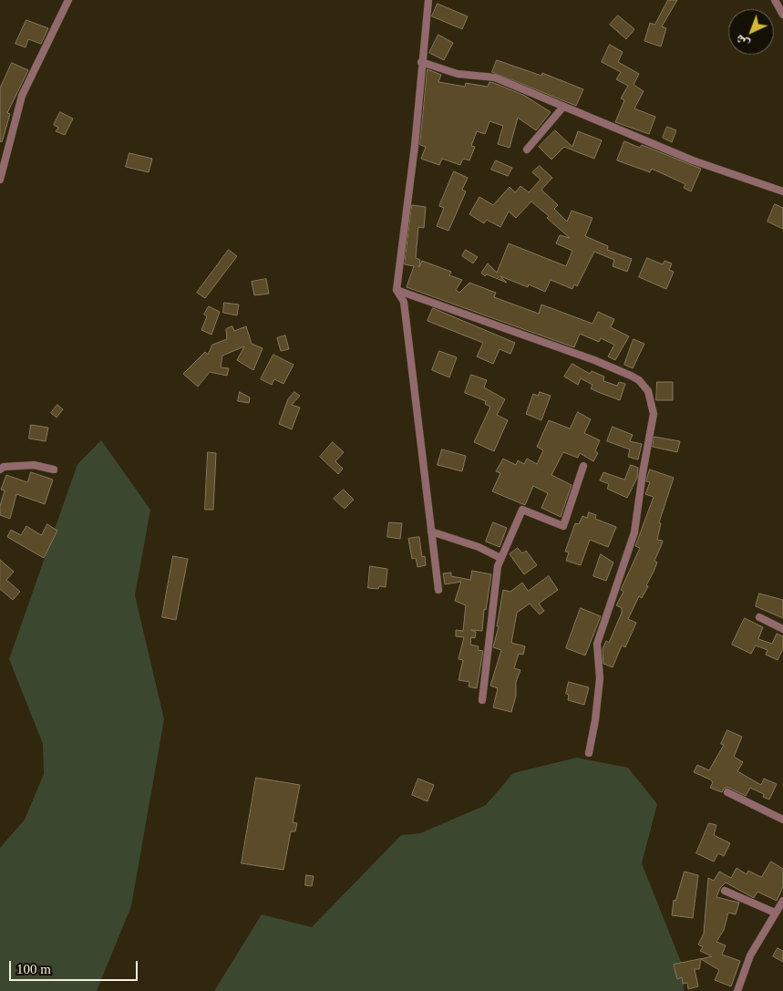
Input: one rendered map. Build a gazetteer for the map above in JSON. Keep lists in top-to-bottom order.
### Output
{
  "scale_bar": "100 m",
  "north": "bottom left"
}
